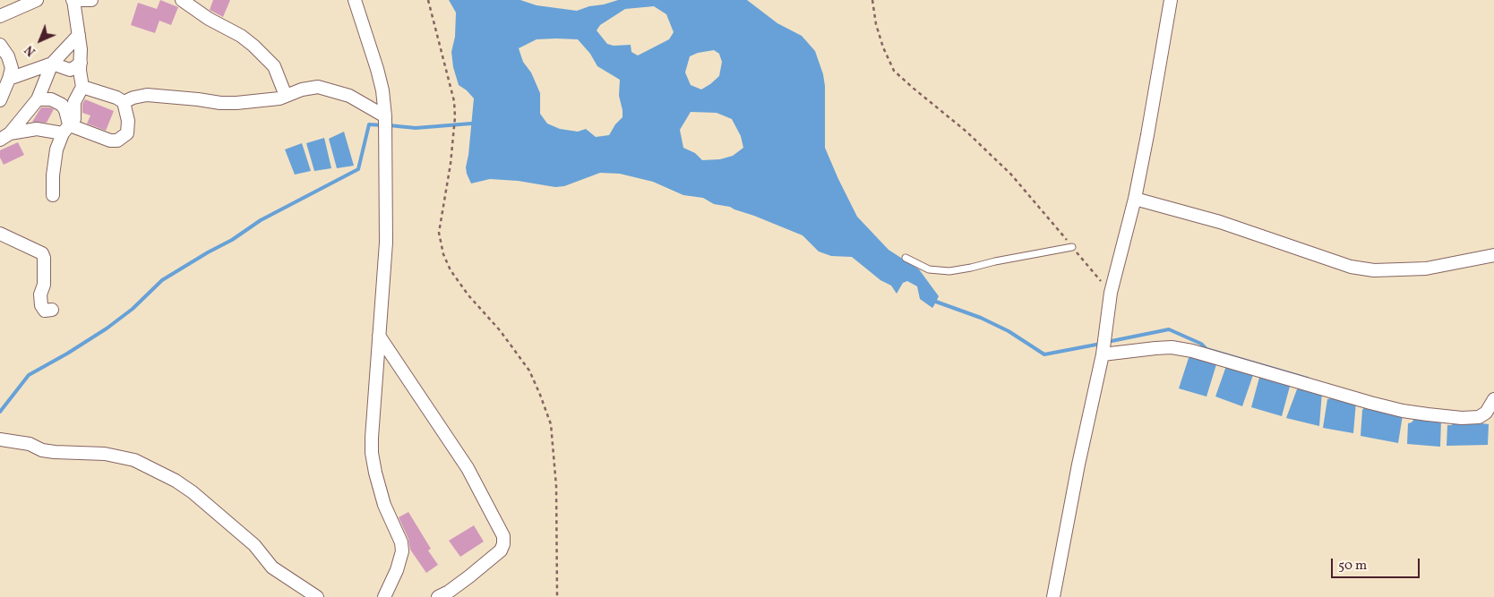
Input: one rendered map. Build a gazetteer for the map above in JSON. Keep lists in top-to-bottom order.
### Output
{
  "scale_bar": "50 m",
  "north": "bottom left"
}
